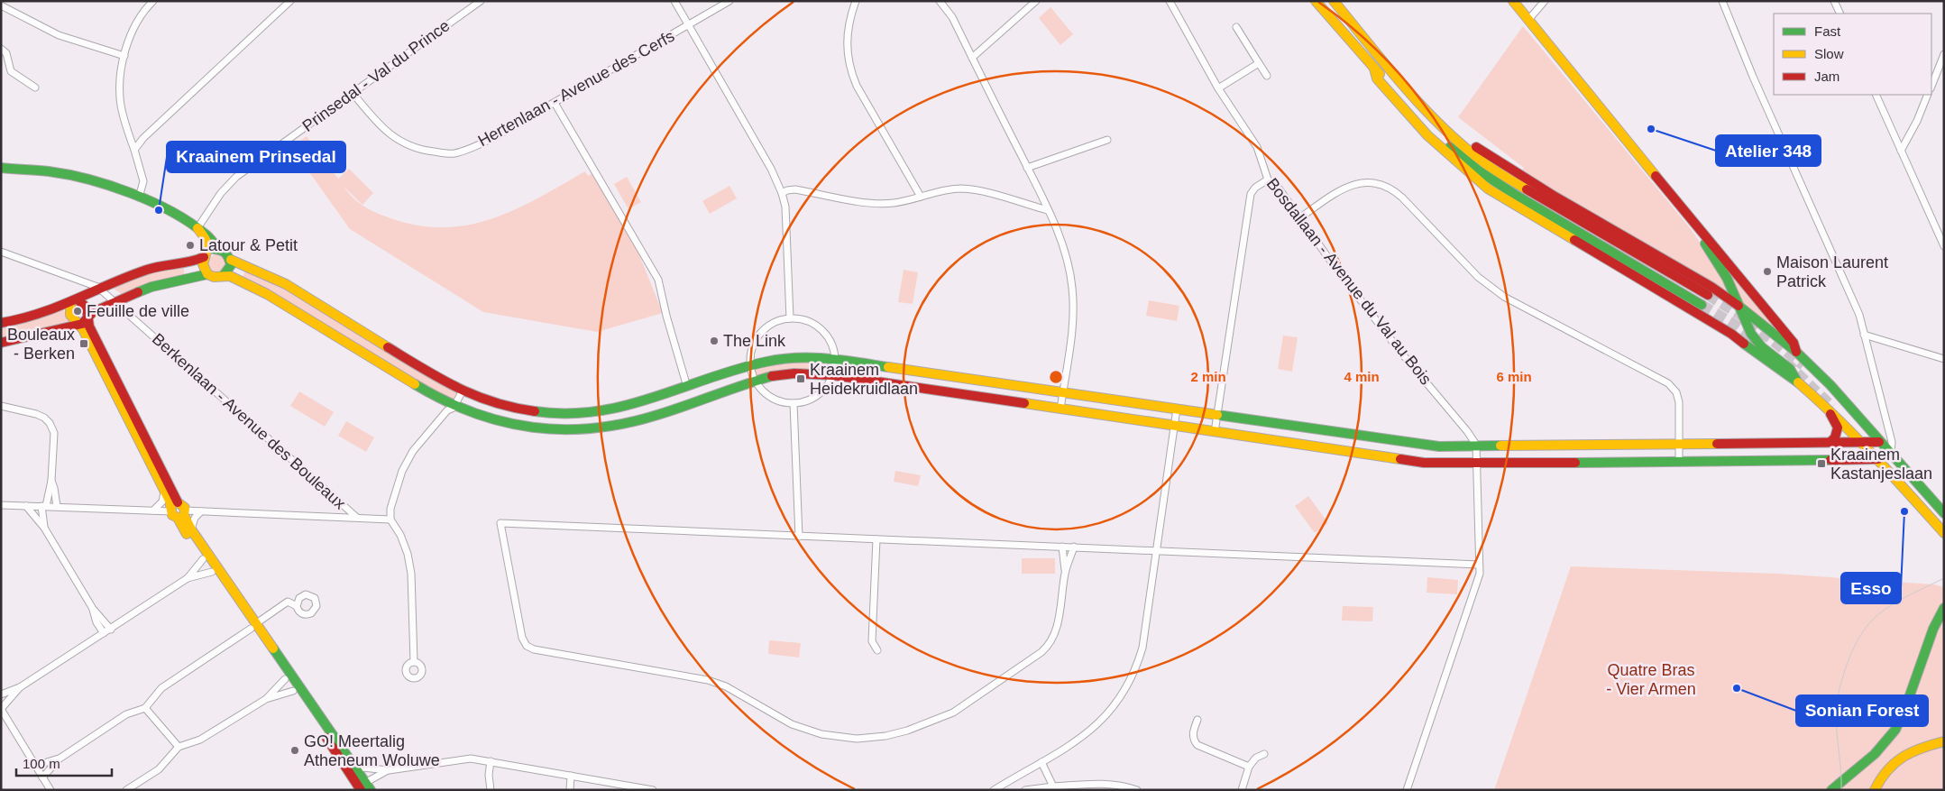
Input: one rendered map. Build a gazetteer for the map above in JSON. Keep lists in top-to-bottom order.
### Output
{
  "streets": {
    "street": [
      "Prinsedal - Val du Prince",
      "Hertenlaan - Avenue des Cerfs",
      "Bosdallaan - Avenue du Val au Bois",
      "Berkenlaan - Avenue des Bouleaux"
    ]
  },
  "crossings": [
    ["Prinsedal - Val du Prince", "Hertenlaan - Avenue des Cerfs"]
  ],
  "parks": ["Quatre Bras - Vier Armen"],
  "places": {
    "other": [
      "Atelier 348",
      "Kraainem Prinsedal",
      "Latour & Petit",
      "Maison Laurent Patrick",
      "Feuille de ville",
      "The Link",
      "Esso",
      "Sonian Forest",
      "GO! Meertalig Atheneum Woluwe"
    ],
    "transit": ["Bouleaux - Berken", "Kraainem Heidekruidlaan", "Kraainem Kastanjeslaan"]
  },
  "legend": ["Fast", "Slow", "Jam"],
  "scale_bar": "100 m",
  "rings": ["2 min", "4 min", "6 min"]
}
